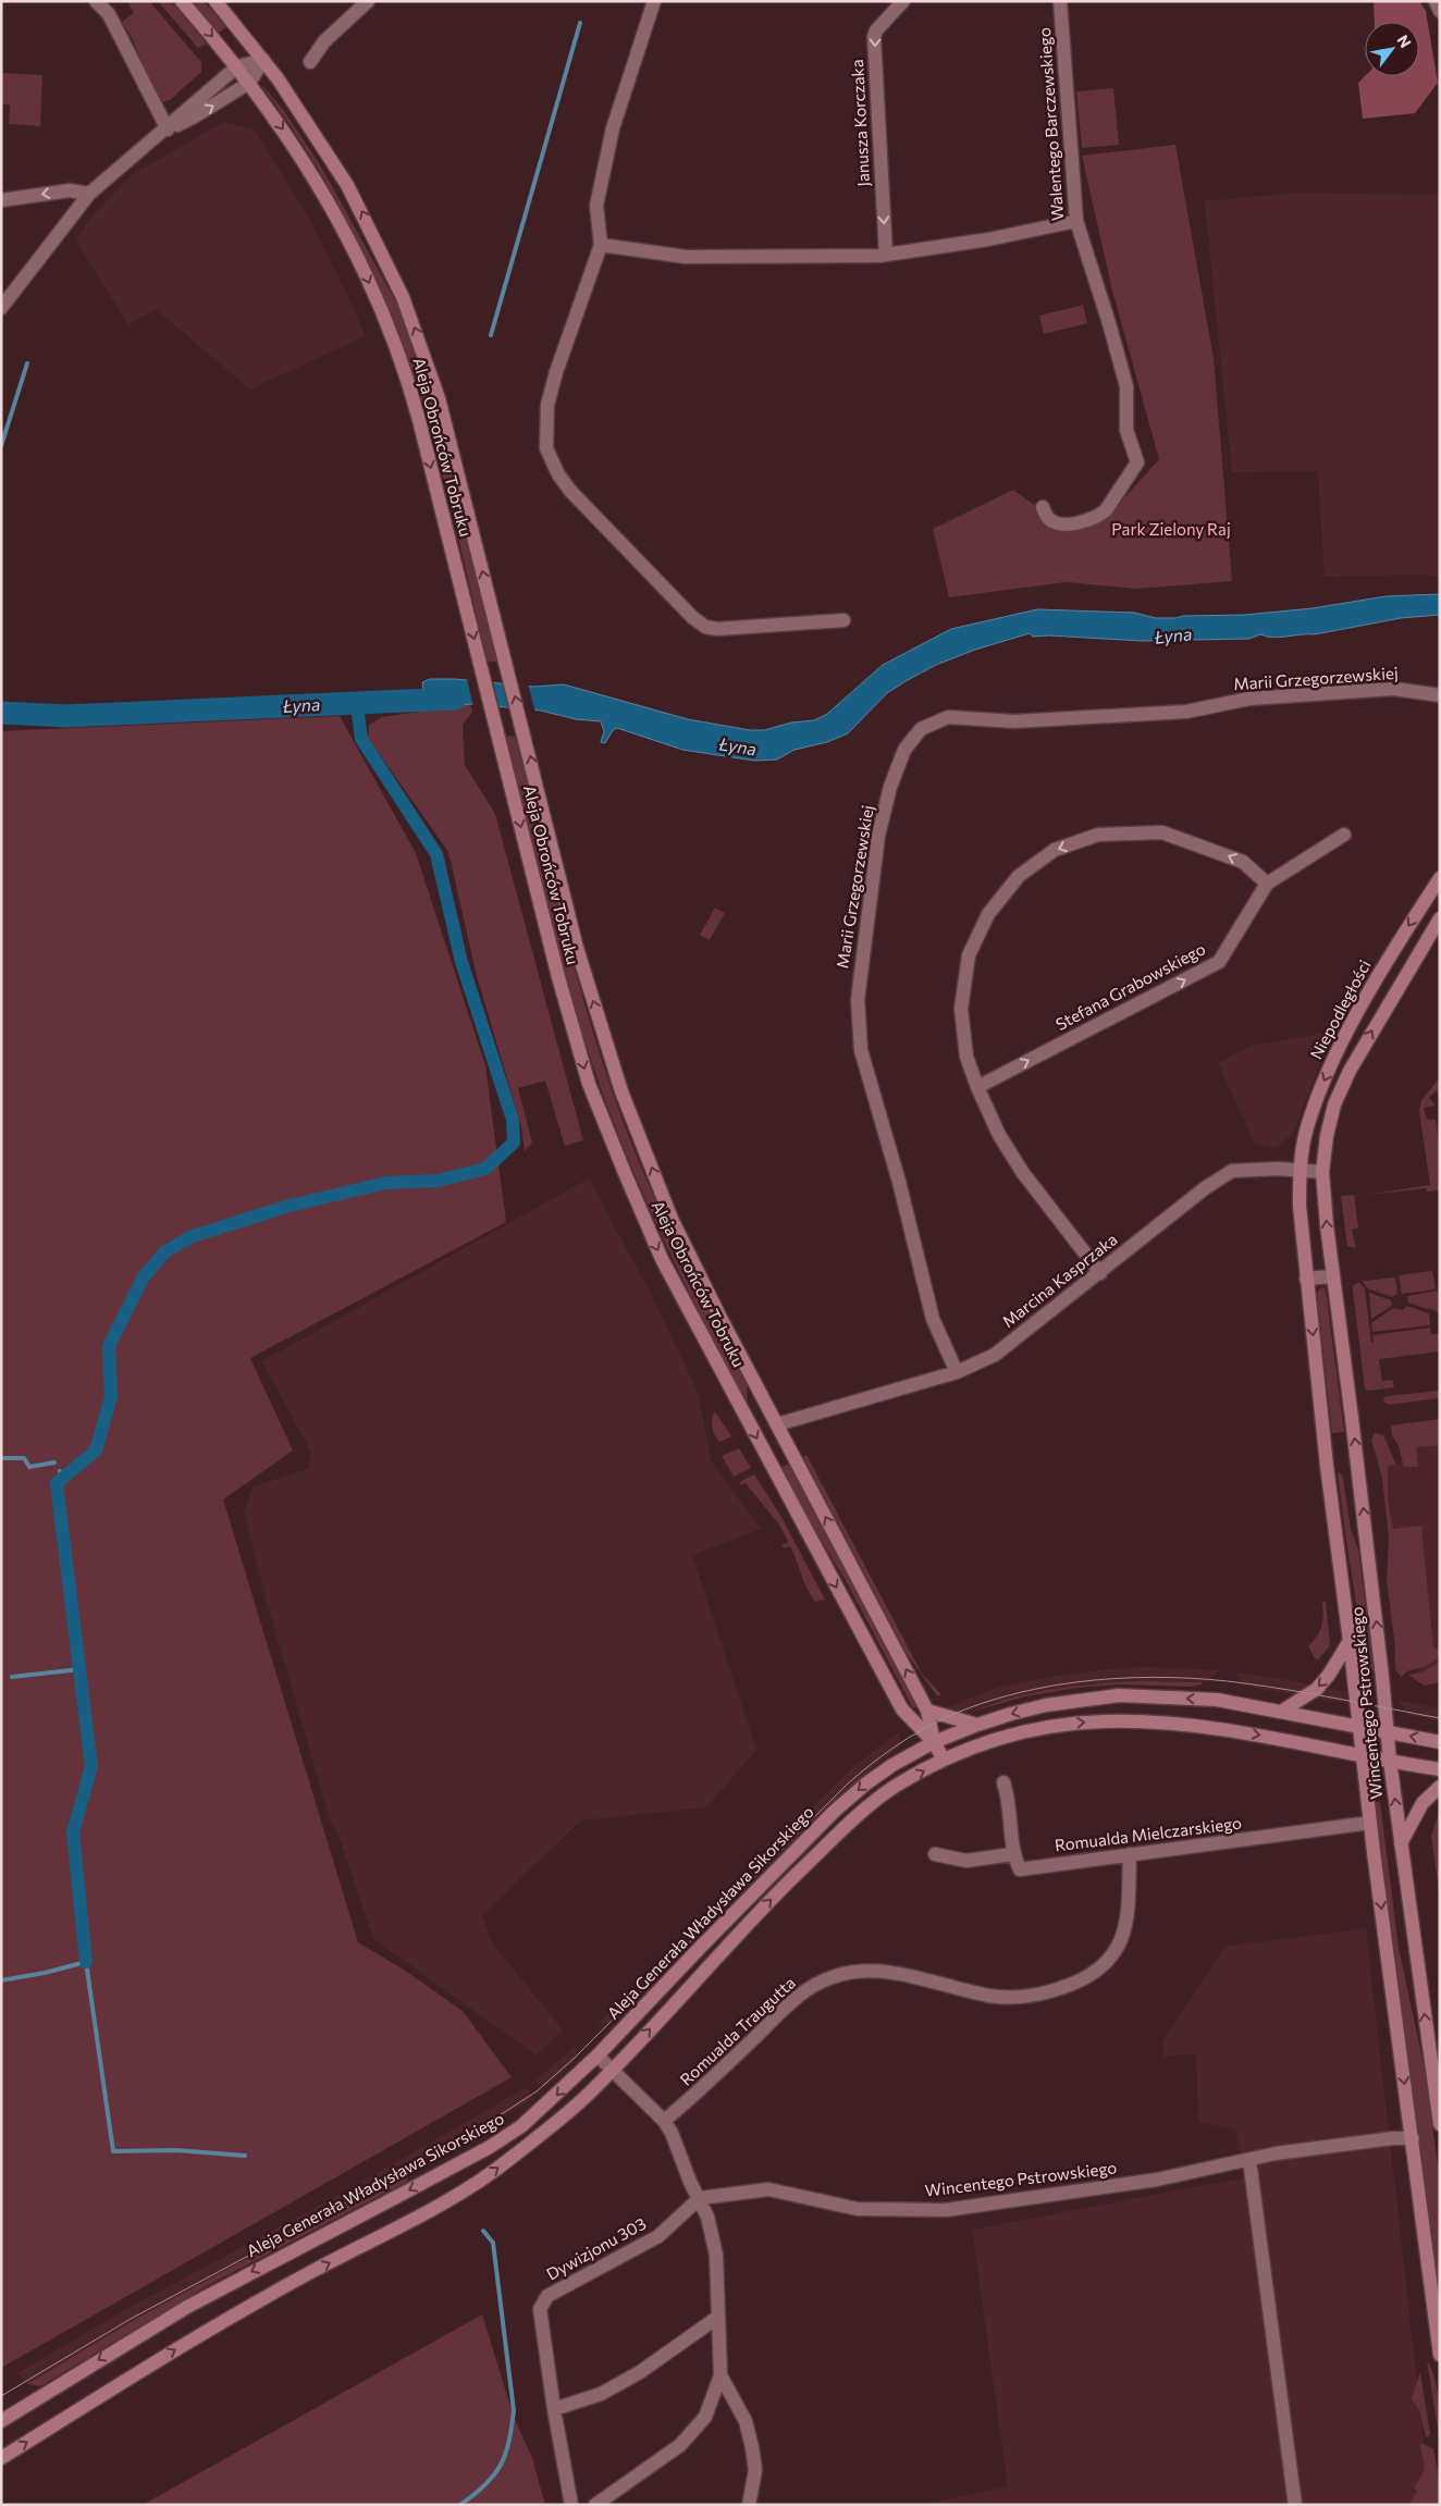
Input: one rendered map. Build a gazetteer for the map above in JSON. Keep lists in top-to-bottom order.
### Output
{
  "streets": {
    "main road": [
      "Aleja Obrońców Tobruku",
      "Niepodległości",
      "Wincentego Pstrowskiego",
      "Aleja Generała Władysława Sikorskiego"
    ],
    "street": [
      "Janusza Korczaka",
      "Walentego Barczewskiego",
      "Marii Grzegorzewskiej",
      "Stefana Grabowskiego",
      "Marcina Kasprzaka",
      "Romualda Mielczarskiego",
      "Romualda Traugutta",
      "Dywizjonu 303"
    ]
  },
  "crossings": [
    ["Aleja Obrońców Tobruku", "Marcina Kasprzaka"],
    ["Aleja Obrońców Tobruku", "Aleja Generała Władysława Sikorskiego"],
    ["Marii Grzegorzewskiej", "Marcina Kasprzaka"],
    ["Niepodległości", "Marcina Kasprzaka"],
    ["Niepodległości", "Wincentego Pstrowskiego"],
    ["Marcina Kasprzaka", "Wincentego Pstrowskiego"],
    ["Wincentego Pstrowskiego", "Romualda Mielczarskiego"],
    ["Wincentego Pstrowskiego", "Aleja Generała Władysława Sikorskiego"],
    ["Wincentego Pstrowskiego", "Dywizjonu 303"],
    ["Romualda Mielczarskiego", "Romualda Traugutta"]
  ],
  "one_way": ["Janusza Korczaka", "Stefana Grabowskiego"],
  "water": ["Łyna"],
  "parks": ["Park Zielony Raj"],
  "north": "top right"
}
